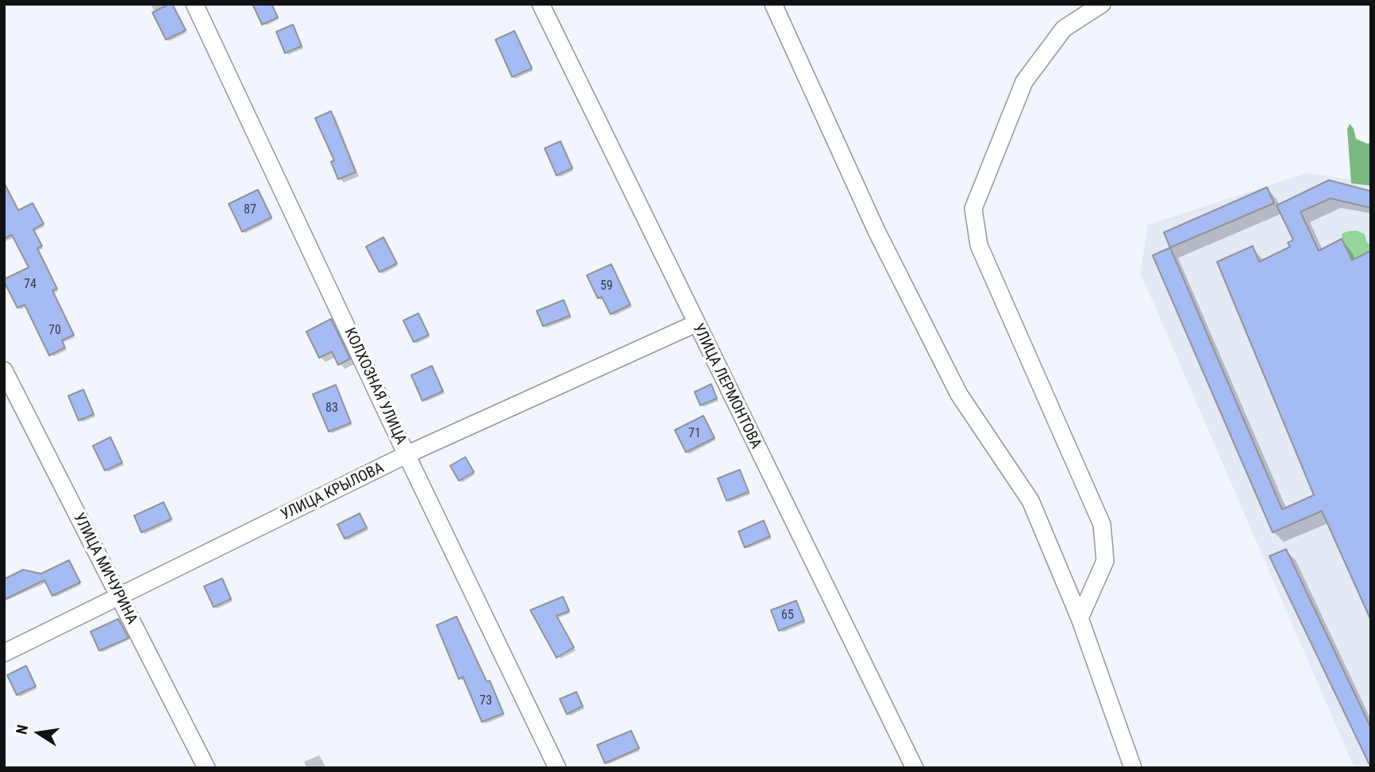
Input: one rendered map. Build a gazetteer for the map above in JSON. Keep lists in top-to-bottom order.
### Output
{
  "streets": {
    "street": [
      "КОЛХОЗНАЯ УЛИЦА",
      "УЛИЦА ЛЕРМОНТОВА",
      "УЛИЦА КРЫЛОВА",
      "УЛИЦА МИЧУРИНА"
    ]
  },
  "crossings": [
    ["КОЛХОЗНАЯ УЛИЦА", "УЛИЦА КРЫЛОВА"],
    ["УЛИЦА ЛЕРМОНТОВА", "УЛИЦА КРЫЛОВА"],
    ["УЛИЦА КРЫЛОВА", "УЛИЦА МИЧУРИНА"]
  ],
  "house_numbers": [
    "87",
    "74",
    "59",
    "70",
    "83",
    "71",
    "65",
    "73"
  ],
  "north": "left"
}
